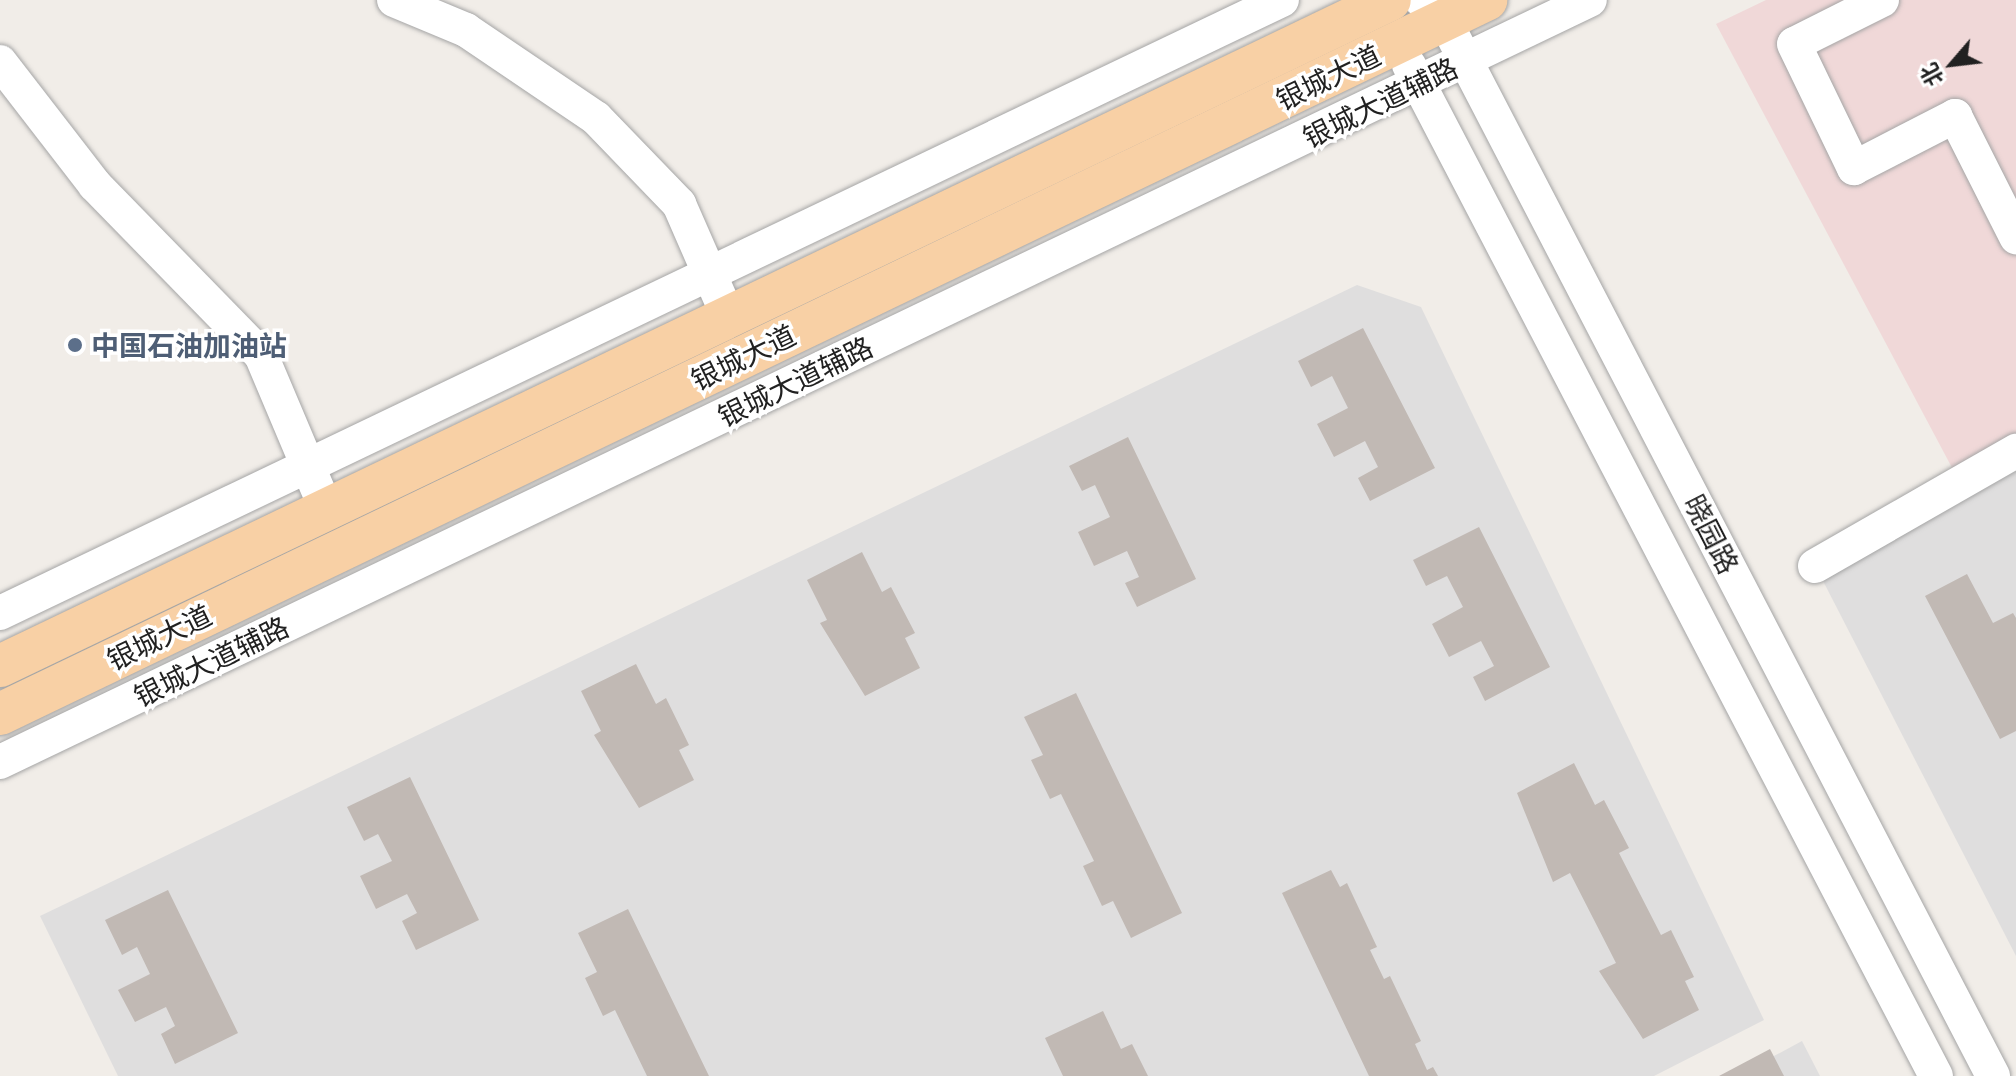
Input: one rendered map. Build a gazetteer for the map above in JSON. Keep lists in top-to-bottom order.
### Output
{
  "streets": {
    "main road": ["银城大道"],
    "street": ["银城大道辅路", "晓园路"]
  },
  "crossings": [
    ["银城大道", "晓园路"],
    ["银城大道辅路", "晓园路"]
  ],
  "places": ["中国石油加油站"],
  "north": "bottom left"
}
